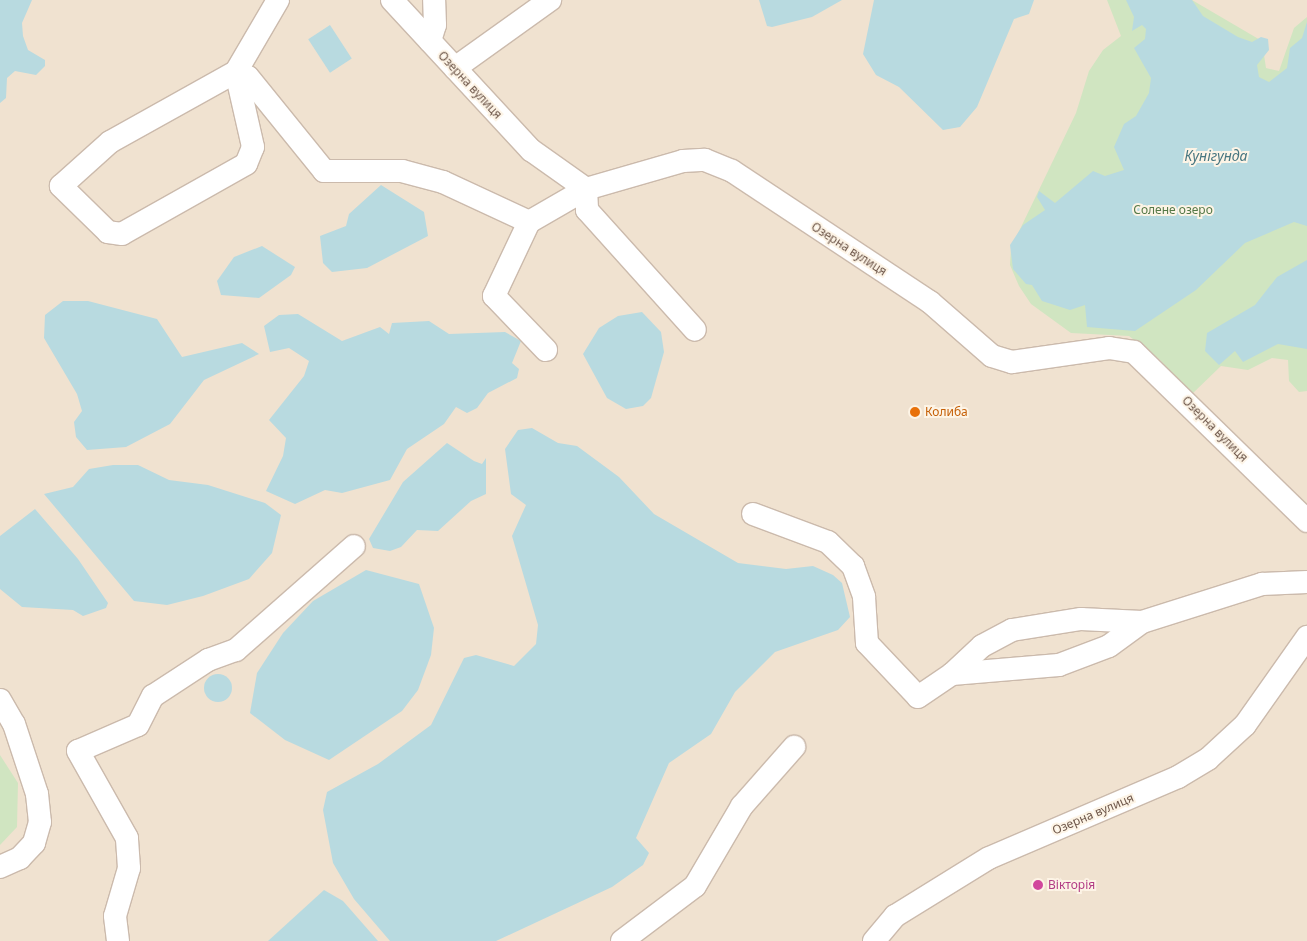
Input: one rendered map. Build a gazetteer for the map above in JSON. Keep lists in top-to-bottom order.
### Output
{
  "streets": {
    "street": ["Озерна вулиця"]
  },
  "water": ["Кунігунда"],
  "parks": ["Солене озеро"],
  "places": ["Колиба", "Вікторія"]
}
